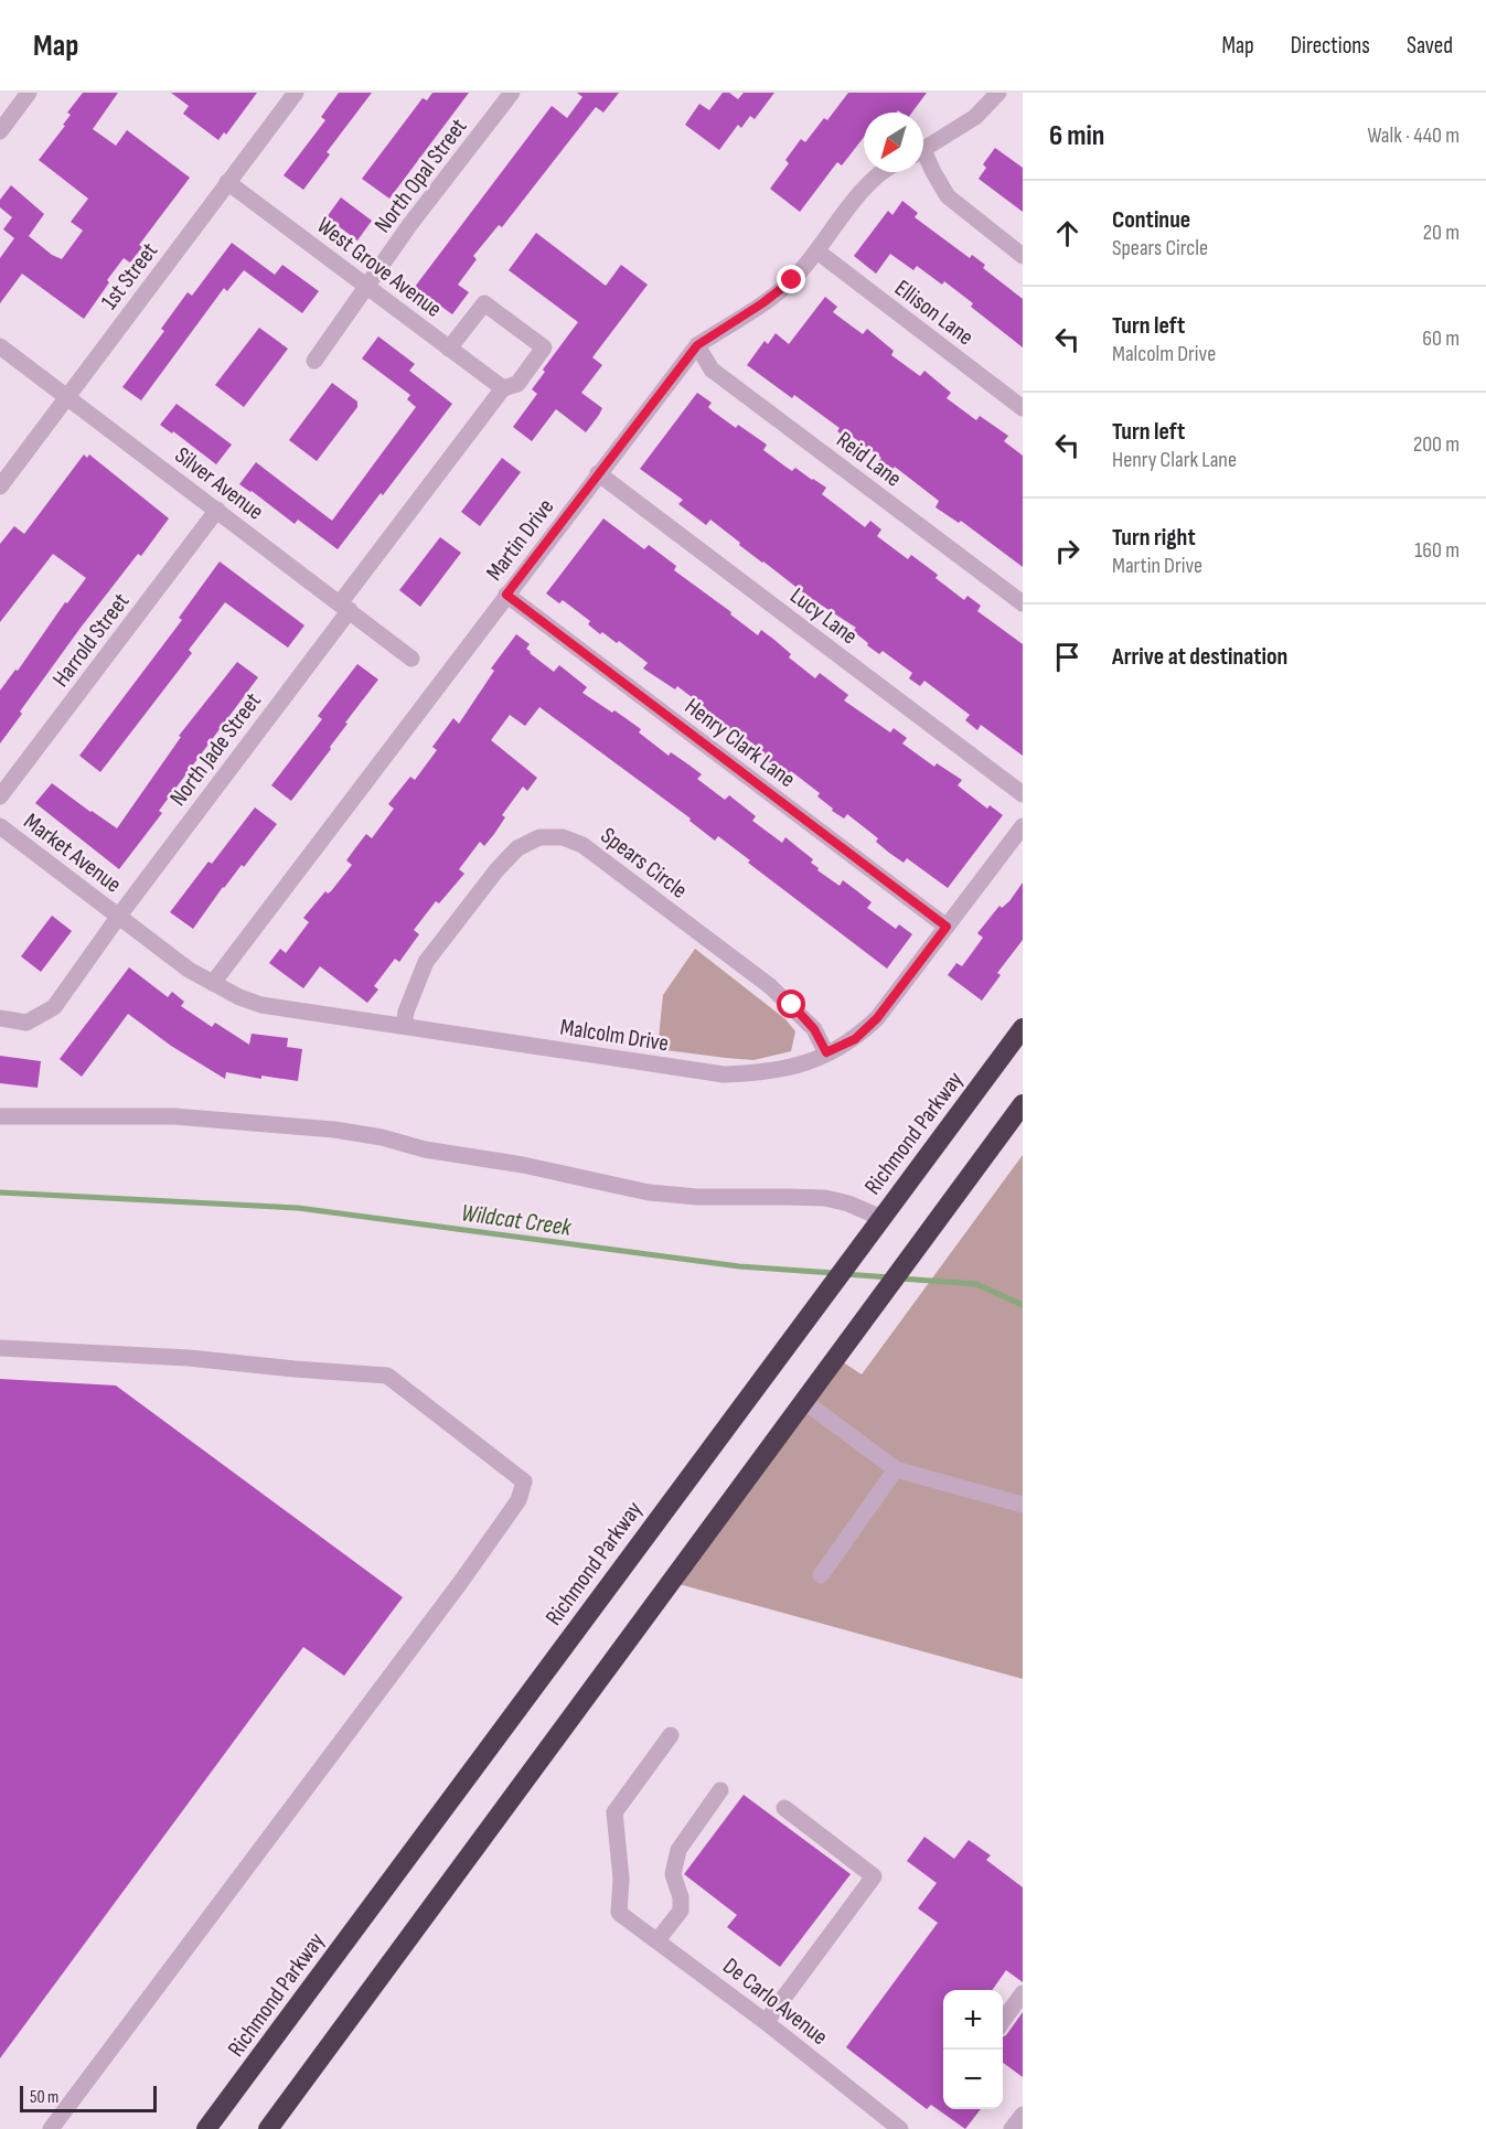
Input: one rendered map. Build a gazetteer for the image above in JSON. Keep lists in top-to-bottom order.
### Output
{
  "streets": {
    "highway": ["Richmond Parkway"],
    "street": [
      "North Opal Street",
      "West Grove Avenue",
      "1st Street",
      "Ellison Lane",
      "Reid Lane",
      "Silver Avenue",
      "Martin Drive",
      "Lucy Lane",
      "Harrold Street",
      "Henry Clark Lane",
      "North Jade Street",
      "Market Avenue",
      "Spears Circle",
      "Malcolm Drive",
      "De Carlo Avenue"
    ]
  },
  "crossings": [
    ["North Opal Street", "West Grove Avenue"],
    ["West Grove Avenue", "1st Street"],
    ["West Grove Avenue", "North Jade Street"],
    ["1st Street", "Silver Avenue"],
    ["Ellison Lane", "Martin Drive"],
    ["Reid Lane", "Martin Drive"],
    ["Silver Avenue", "Harrold Street"],
    ["Silver Avenue", "North Jade Street"],
    ["Martin Drive", "Lucy Lane"],
    ["Martin Drive", "Henry Clark Lane"],
    ["Martin Drive", "Malcolm Drive"],
    ["Henry Clark Lane", "Malcolm Drive"],
    ["North Jade Street", "Market Avenue"],
    ["North Jade Street", "Malcolm Drive"],
    ["Market Avenue", "Malcolm Drive"],
    ["Spears Circle", "Malcolm Drive"]
  ],
  "water": ["Wildcat Creek"],
  "scale_bar": "50 m",
  "north": "bottom left",
  "page": {
    "header": "Map",
    "nav": ["Map", "Directions", "Saved"],
    "heading": ["6 min", "Walk · 440 m"],
    "list": [
      ["Continue", "Spears Circle", "20 m"],
      ["Turn left", "Malcolm Drive", "60 m"],
      ["Turn left", "Henry Clark Lane", "200 m"],
      ["Turn right", "Martin Drive", "160 m"],
      "Arrive at destination"
    ],
    "map_buttons": ["+", "−"],
    "scale": "50 m"
  }
}
